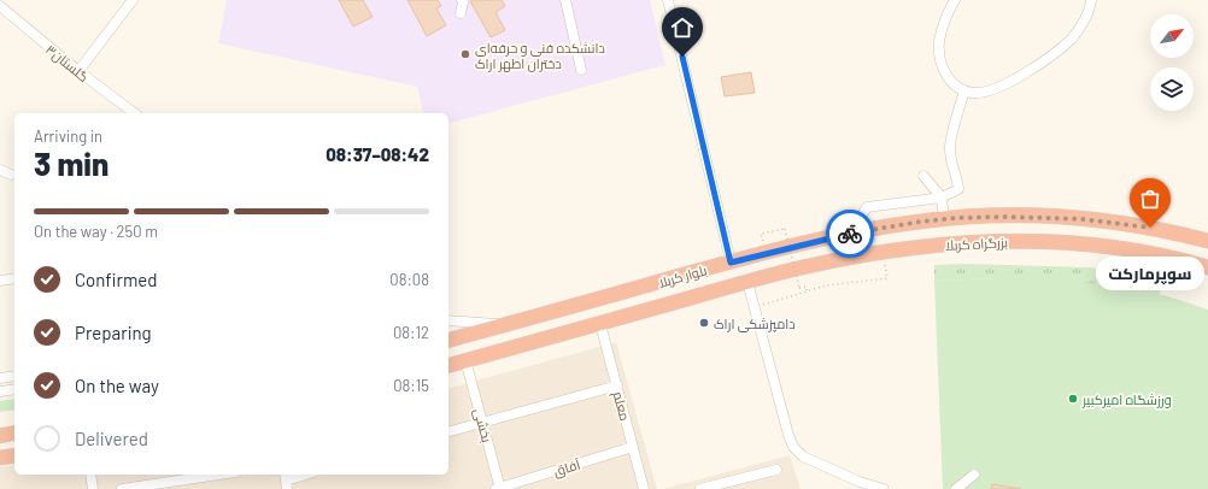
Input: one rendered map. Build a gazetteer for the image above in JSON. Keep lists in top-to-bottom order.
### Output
{
  "streets": {
    "highway": ["بزرگراه کربلا", "بلوار کربلا"],
    "street": [
      "گلستان۳",
      "معلم",
      "بخشی",
      "آفاق"
    ]
  },
  "crossings": [
    ["بزرگراه کربلا", "بلوار کربلا"],
    ["بلوار کربلا", "معلم"],
    ["بلوار کربلا", "بخشی"],
    ["معلم", "آفاق"],
    ["بخشی", "آفاق"]
  ],
  "places": [
    "دانشکده فنی و حرفه‌ای دختران اطهر اراک",
    "سوپرمارکت",
    "دامپزشکی اراک",
    "ورزشگاه امیرکبیر"
  ],
  "north": "top right",
  "page": {
    "heading": ["3 min", "Arriving in", "08:37–08:42"],
    "bar": "On the way · 250 m",
    "list": [
      ["Confirmed", "08:08"],
      ["Preparing", "08:12"],
      ["On the way", "08:15"],
      "Delivered"
    ],
    "bubble": "سوپرمارکت"
  }
}
